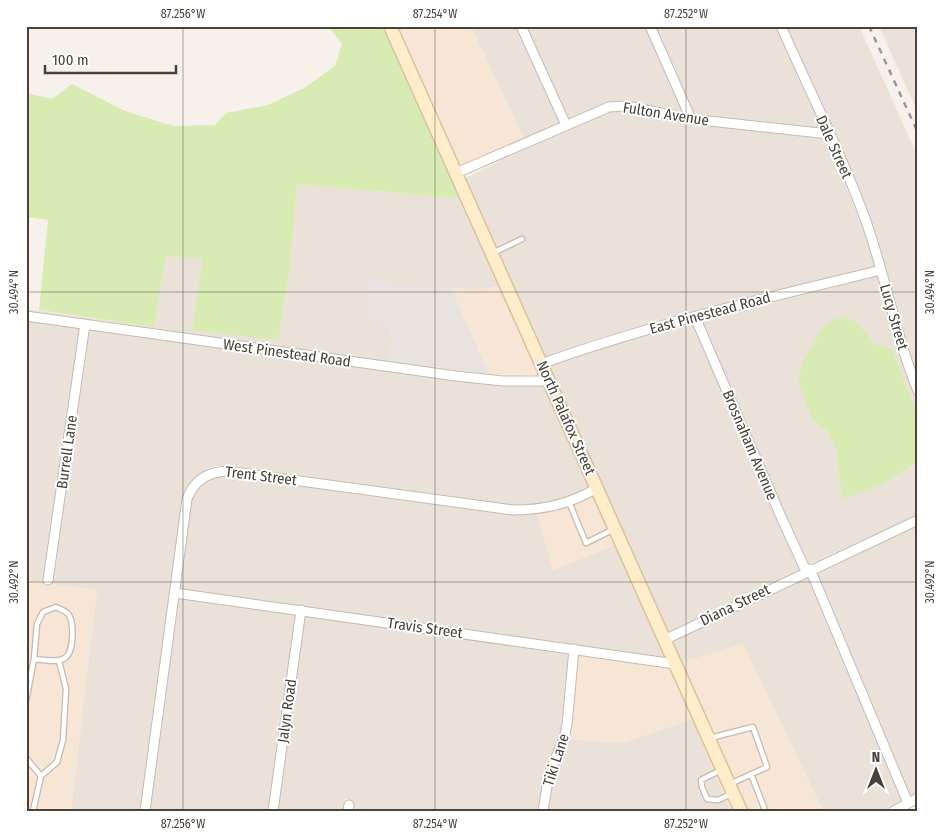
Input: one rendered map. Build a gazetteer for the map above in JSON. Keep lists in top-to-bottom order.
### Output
{
  "streets": {
    "main road": ["North Palafox Street"],
    "street": [
      "Fulton Avenue",
      "Dale Street",
      "East Pinestead Road",
      "Lucy Street",
      "West Pinestead Road",
      "Brosnaham Avenue",
      "Burrell Lane",
      "Trent Street",
      "Diana Street",
      "Travis Street",
      "Jalyn Road",
      "Tiki Lane"
    ]
  },
  "crossings": [
    ["Fulton Avenue", "Dale Street"],
    ["Fulton Avenue", "North Palafox Street"],
    ["Dale Street", "East Pinestead Road"],
    ["Dale Street", "Lucy Street"],
    ["East Pinestead Road", "Lucy Street"],
    ["East Pinestead Road", "North Palafox Street"],
    ["East Pinestead Road", "Brosnaham Avenue"],
    ["West Pinestead Road", "North Palafox Street"],
    ["West Pinestead Road", "Burrell Lane"],
    ["North Palafox Street", "Trent Street"],
    ["North Palafox Street", "Diana Street"],
    ["North Palafox Street", "Travis Street"],
    ["Brosnaham Avenue", "Diana Street"],
    ["Trent Street", "Travis Street"],
    ["Travis Street", "Jalyn Road"],
    ["Travis Street", "Tiki Lane"]
  ],
  "scale_bar": "100 m",
  "north": "top",
  "coordinates": [
    "87.256°W",
    "87.254°W",
    "87.252°W",
    "30.494°N",
    "30.492°N"
  ]
}
